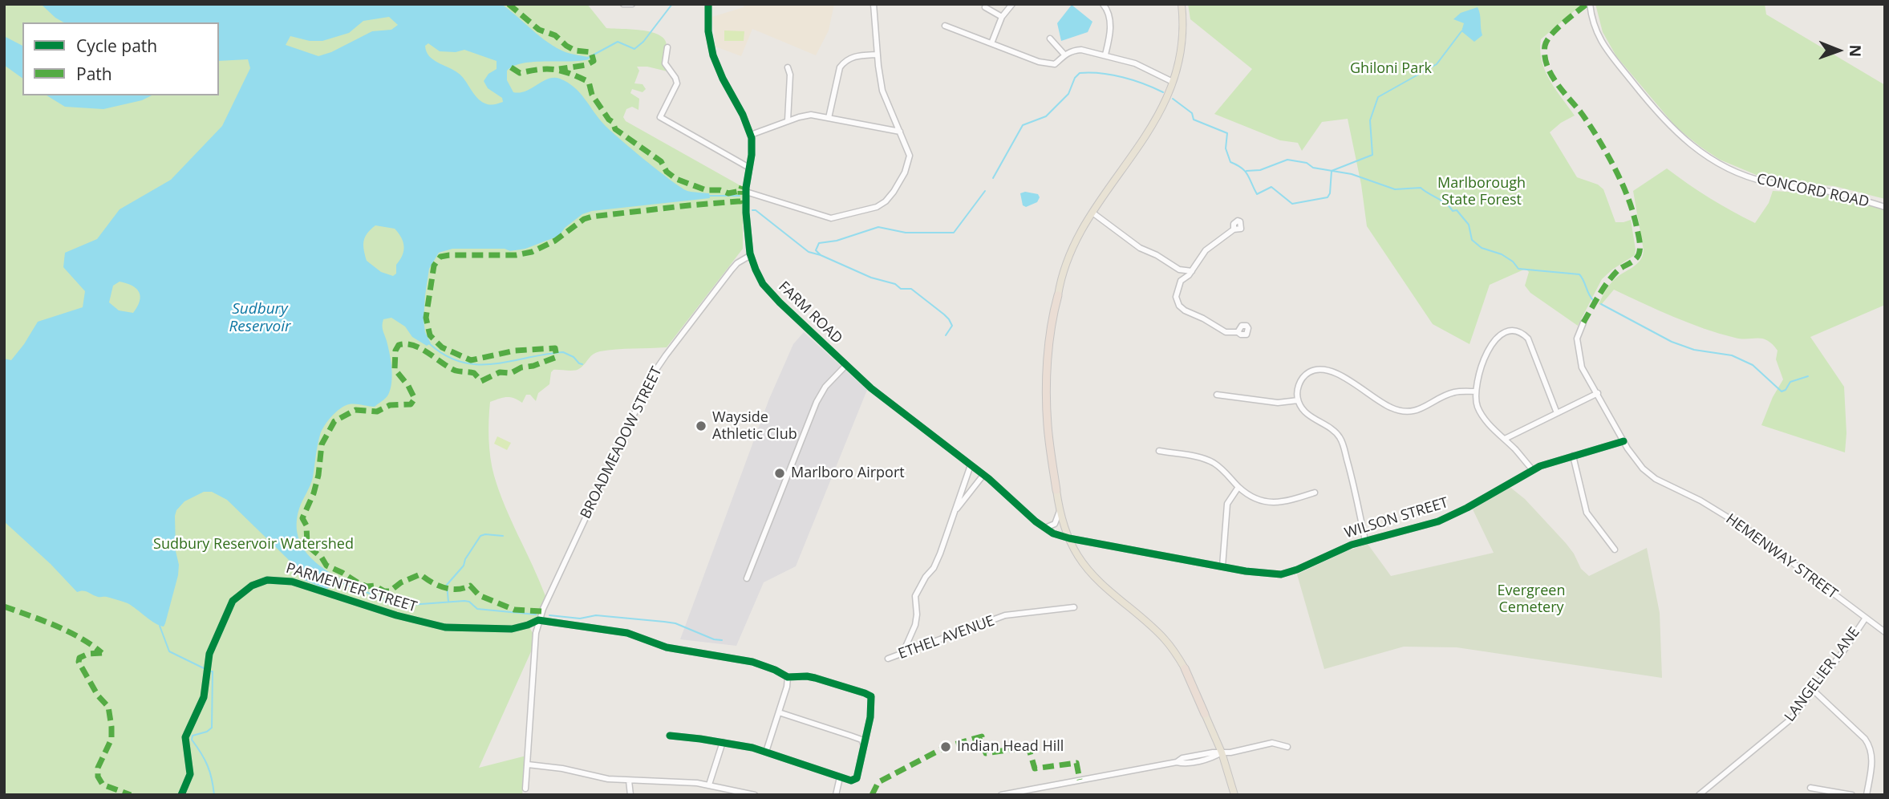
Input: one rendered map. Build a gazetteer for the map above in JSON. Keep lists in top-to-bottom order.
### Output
{
  "streets": {
    "street": [
      "CONCORD ROAD",
      "FARM ROAD",
      "BROADMEADOW STREET",
      "WILSON STREET",
      "HEMENWAY STREET",
      "PARMENTER STREET",
      "ETHEL AVENUE",
      "LANGELIER LANE"
    ]
  },
  "crossings": [
    ["FARM ROAD", "BROADMEADOW STREET"],
    ["FARM ROAD", "WILSON STREET"],
    ["BROADMEADOW STREET", "PARMENTER STREET"],
    ["WILSON STREET", "HEMENWAY STREET"],
    ["HEMENWAY STREET", "LANGELIER LANE"]
  ],
  "water": ["Sudbury Reservoir"],
  "parks": [
    "Ghiloni Park",
    "Marlborough State Forest",
    "Sudbury Reservoir Watershed",
    "Evergreen Cemetery"
  ],
  "places": ["Wayside Athletic Club", "Marlboro Airport", "Indian Head Hill"],
  "legend": ["Cycle path", "Path"],
  "north": "right"
}
